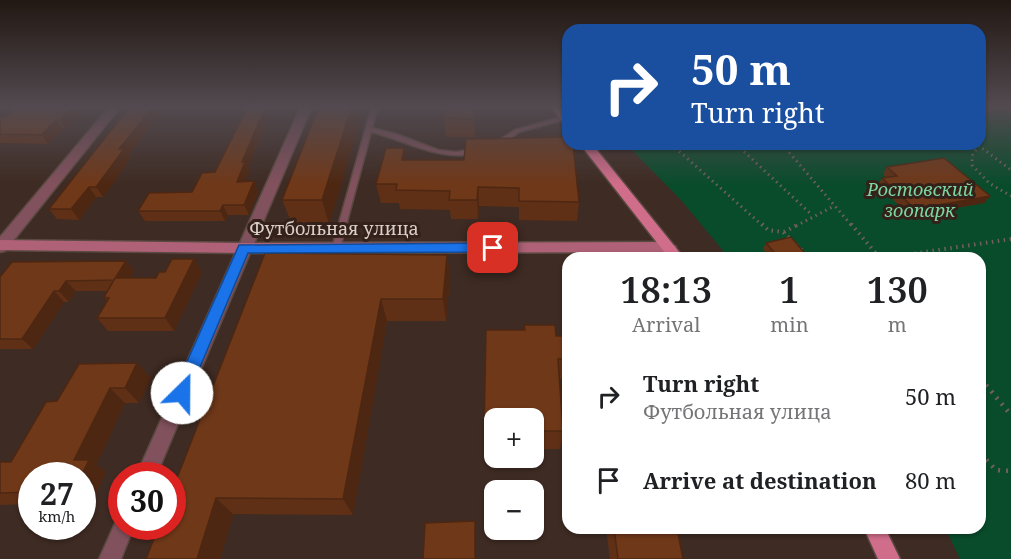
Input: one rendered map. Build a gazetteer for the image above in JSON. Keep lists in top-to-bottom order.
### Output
{
  "streets": {
    "main road": ["Футбольная улица"]
  },
  "parks": ["Ростовский зоопарк"],
  "page": {
    "turn": ["50 m", "Turn right"],
    "eta": [
      "18:13",
      "Arrival",
      "1",
      "min",
      "130",
      "m"
    ],
    "list": [
      {
        "name": "Turn right",
        "note": "Футбольная улица",
        "value": "50 m"
      },
      {
        "name": "Arrive at destination",
        "value": "80 m"
      }
    ],
    "map_buttons": ["+", "−"],
    "speed": "27 km/h",
    "limit": "30"
  }
}
